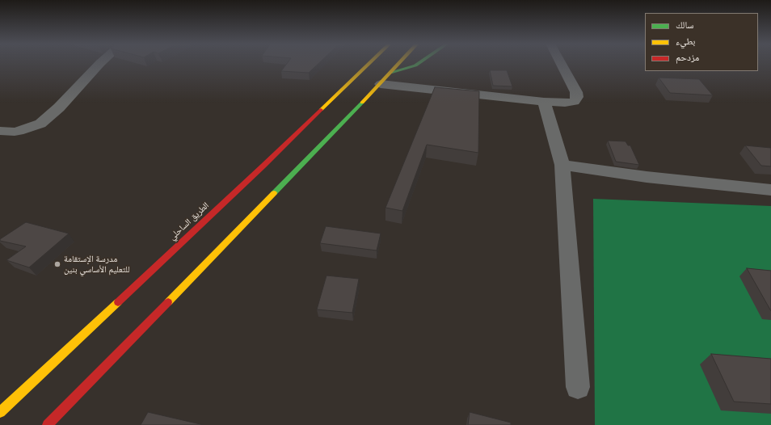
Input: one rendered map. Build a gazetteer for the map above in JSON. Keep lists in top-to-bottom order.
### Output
{
  "streets": {
    "highway": ["الطريق الساحلي"]
  },
  "places": ["مدرسة اﻹستقامة للتعليم اﻷساسي بنين"],
  "legend": ["سالك", "بطيء", "مزدحم"]
}
